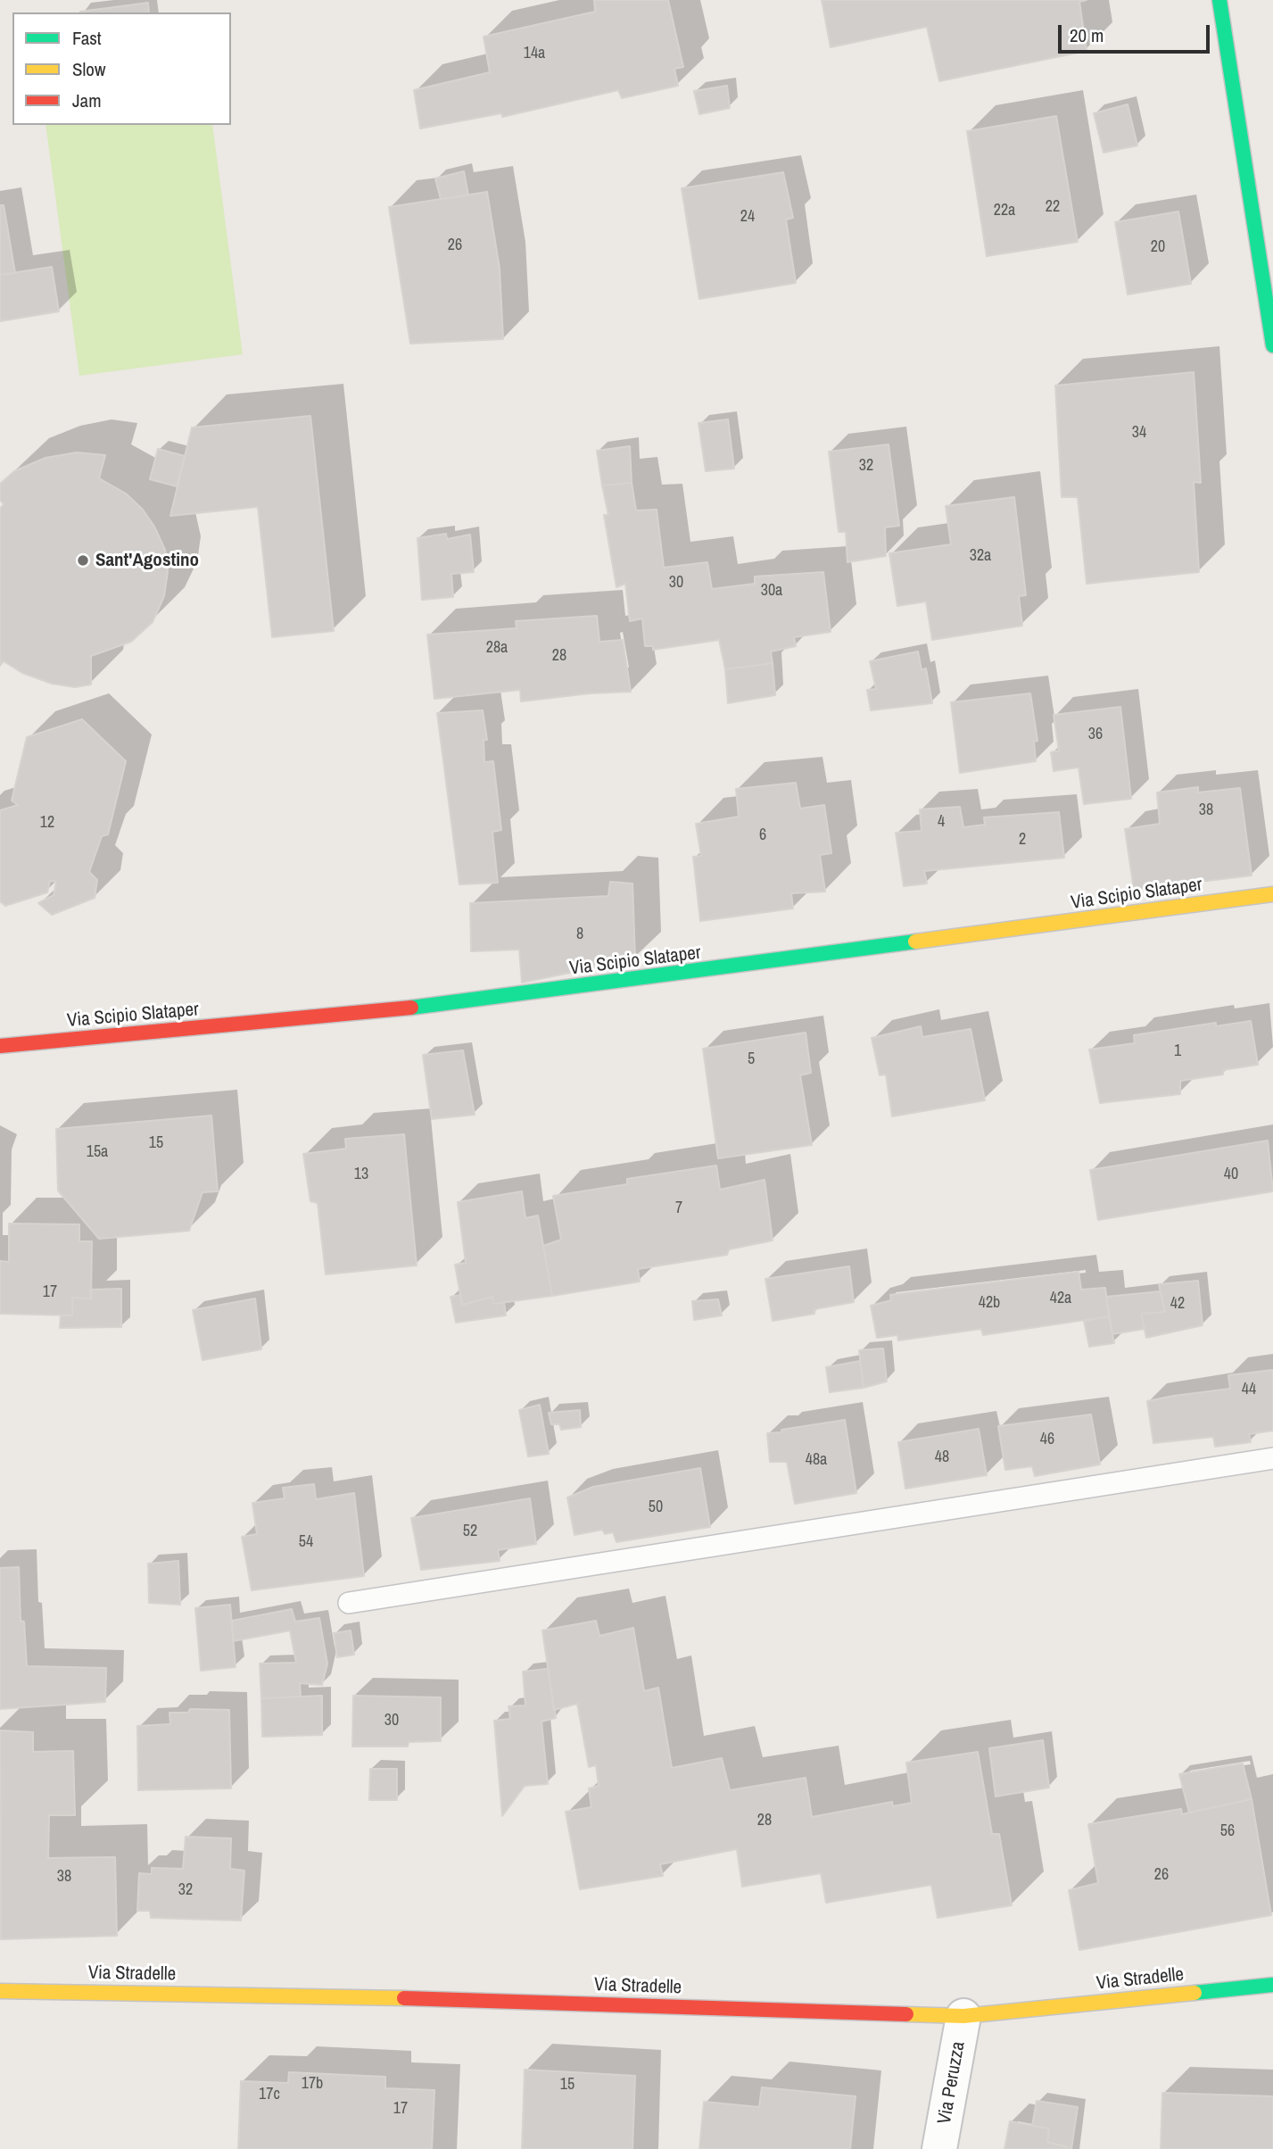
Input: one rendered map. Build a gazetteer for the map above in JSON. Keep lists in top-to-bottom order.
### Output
{
  "streets": {
    "street": ["Via Scipio Slataper", "Via Stradelle", "Via Peruzza"]
  },
  "crossings": [
    ["Via Stradelle", "Via Peruzza"]
  ],
  "places": ["Sant'Agostino"],
  "house_numbers": [
    "14a",
    "22",
    "22a",
    "24",
    "26",
    "20",
    "34",
    "32",
    "32a",
    "30",
    "30a",
    "28a",
    "28",
    "36",
    "38",
    "4",
    "12",
    "6",
    "2",
    "8",
    "1",
    "5",
    "15",
    "15a",
    "13",
    "40",
    "7",
    "17",
    "42a",
    "42b",
    "42",
    "44",
    "46",
    "48",
    "48a",
    "50",
    "52",
    "54",
    "30",
    "28",
    "56",
    "26",
    "38",
    "32",
    "17b",
    "15",
    "17c",
    "17"
  ],
  "legend": ["Fast", "Slow", "Jam"],
  "scale_bar": "20 m"
}
